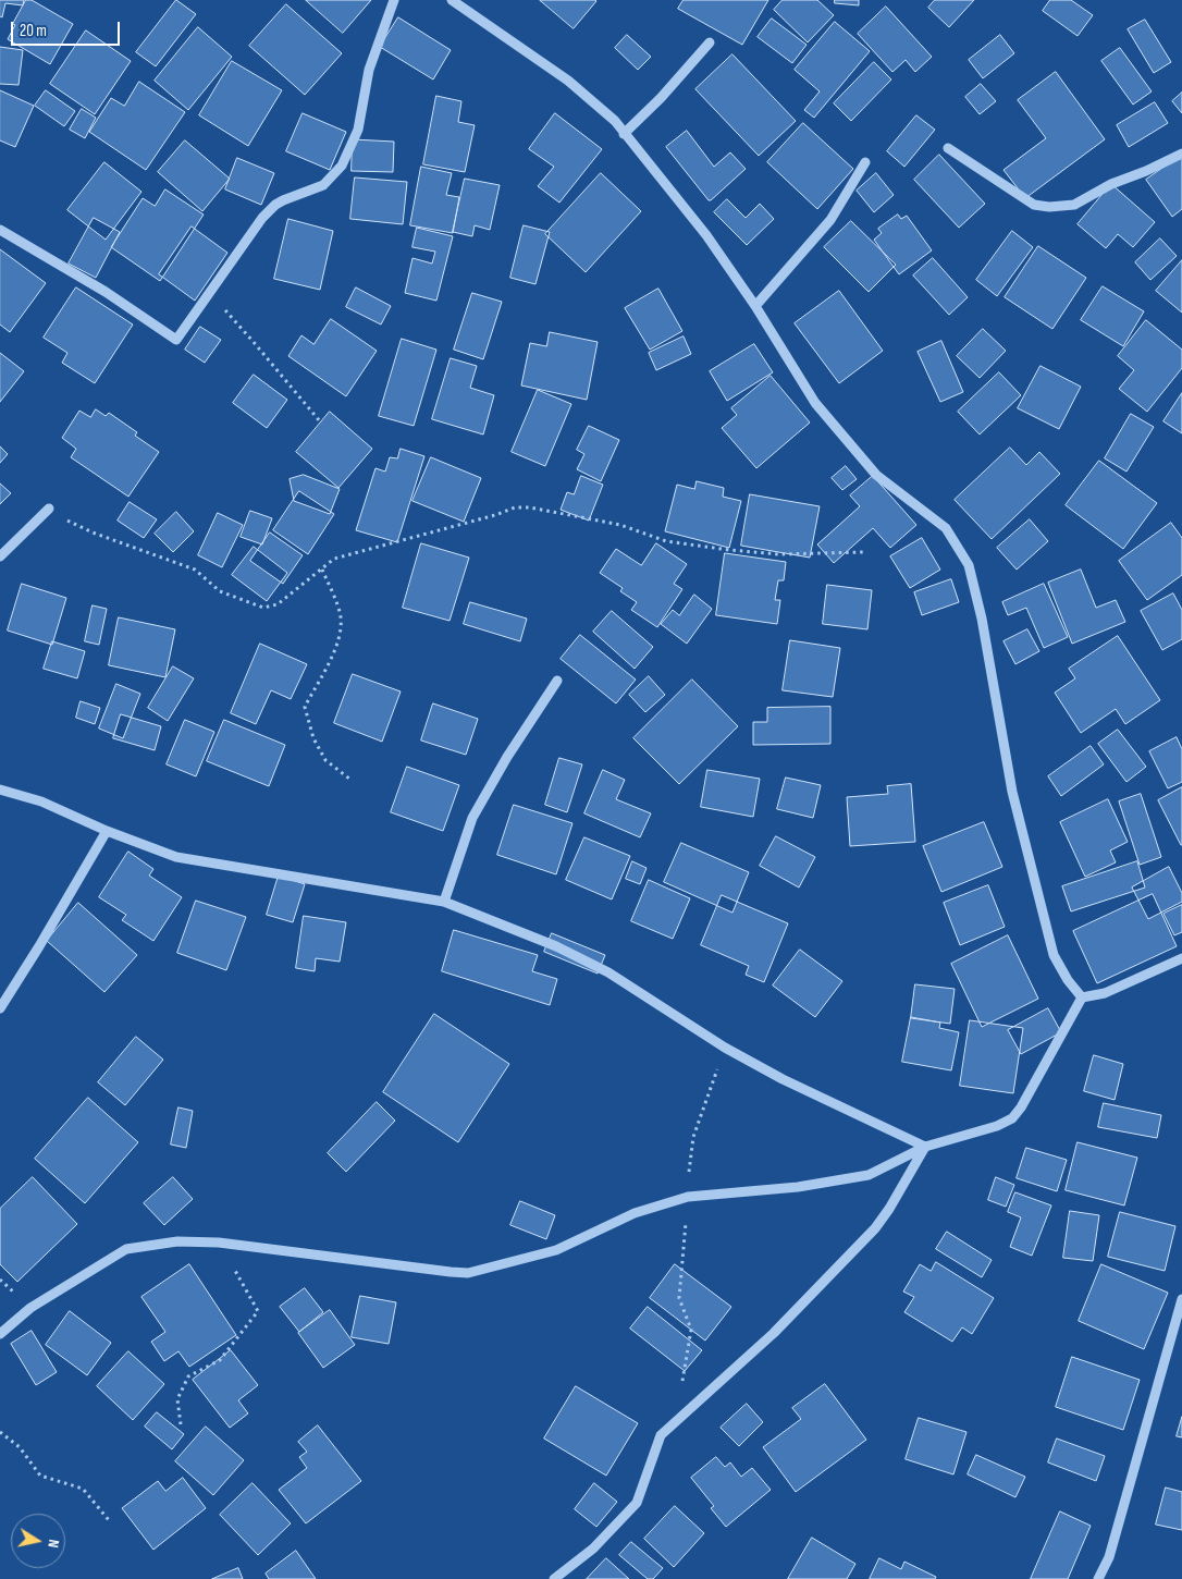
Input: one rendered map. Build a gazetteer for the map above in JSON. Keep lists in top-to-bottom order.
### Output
{
  "scale_bar": "20 m",
  "north": "right"
}
